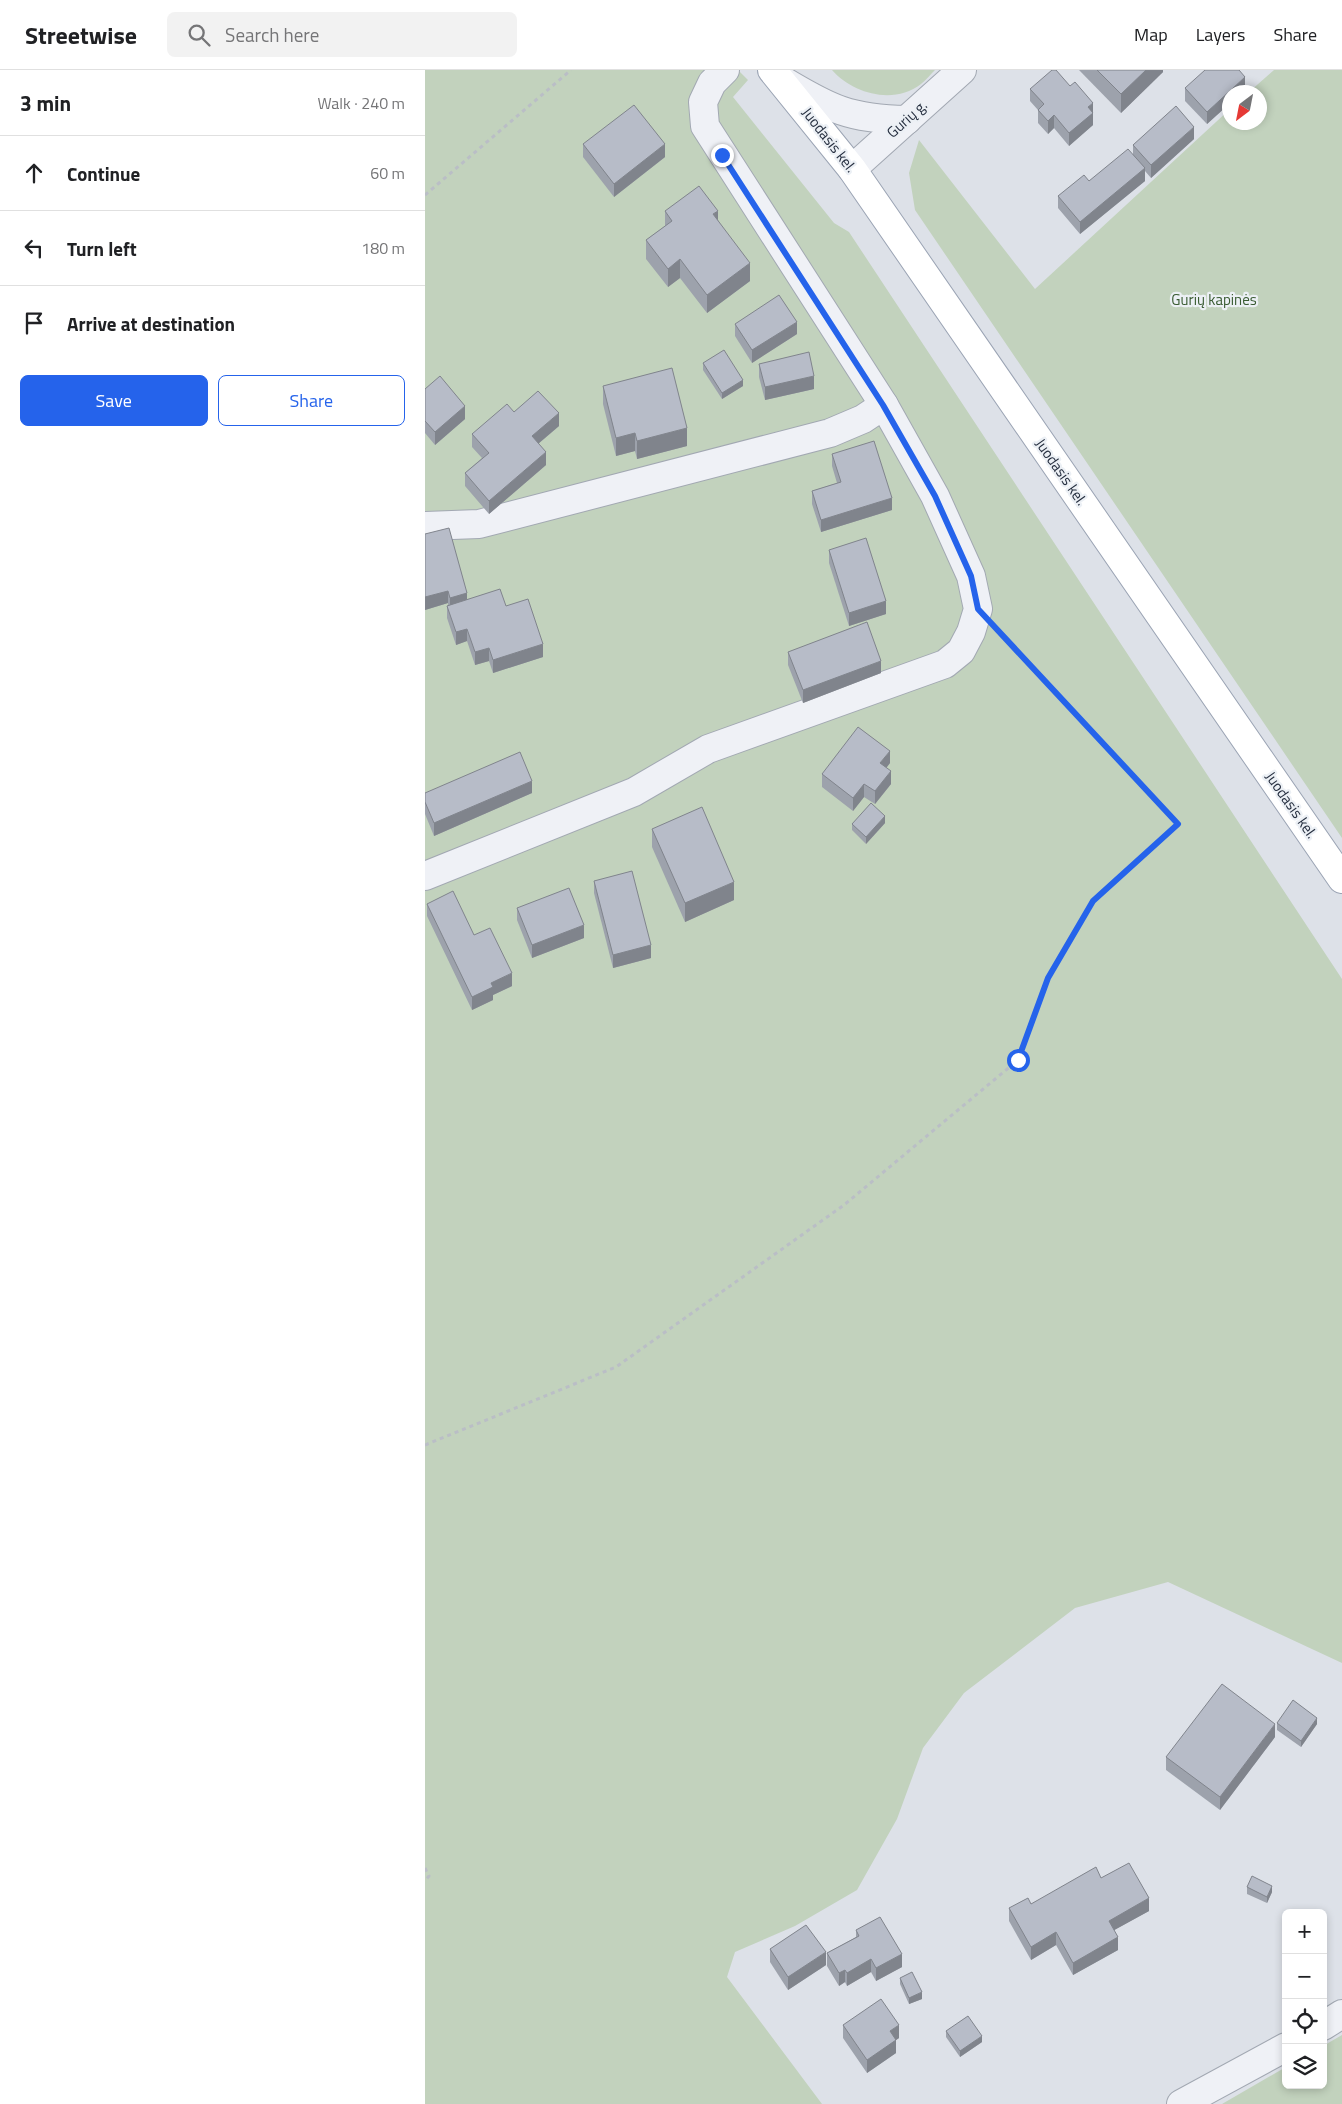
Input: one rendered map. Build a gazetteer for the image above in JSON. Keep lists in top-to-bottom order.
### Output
{
  "streets": {
    "main road": ["Juodasis kel."],
    "street": ["Gurių g."]
  },
  "crossings": [
    ["Gurių g.", "Juodasis kel."]
  ],
  "parks": ["Gurių kapinės"],
  "north": "bottom left",
  "page": {
    "header": "Streetwise",
    "search": "Search here",
    "nav": ["Map", "Layers", "Share"],
    "heading": ["3 min", "Walk · 240 m"],
    "list": [
      ["Continue", "60 m"],
      ["Turn left", "180 m"],
      "Arrive at destination"
    ],
    "buttons": ["Save", "Share"],
    "map_buttons": ["+", "−"]
  }
}
